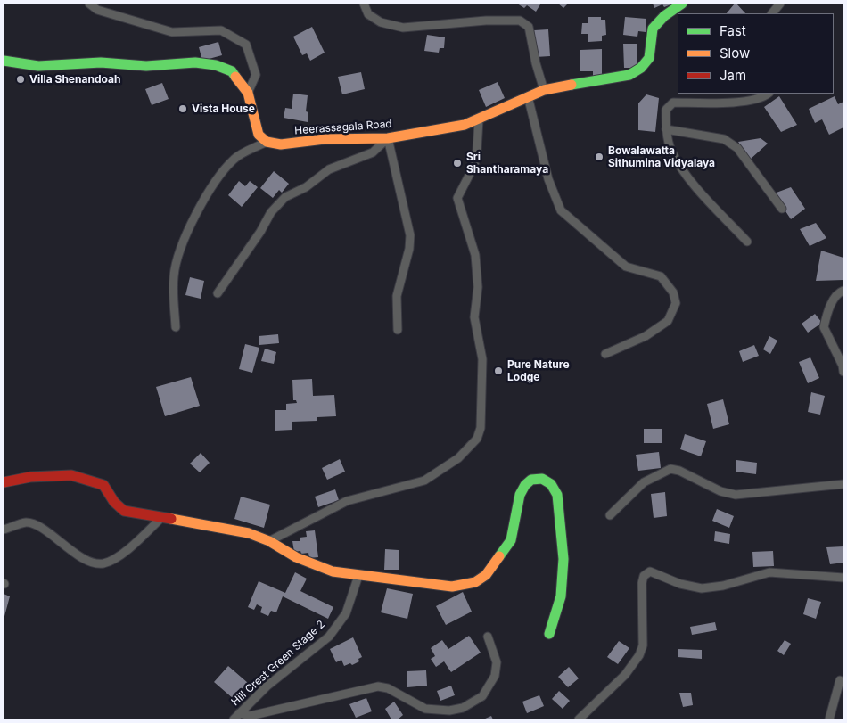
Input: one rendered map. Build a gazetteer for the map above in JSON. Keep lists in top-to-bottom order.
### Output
{
  "streets": {
    "street": ["Heerassagala Road", "Hill Crest Green Stage 2"]
  },
  "places": [
    "Villa Shenandoah",
    "Vista House",
    "Bowalawatta Sithumina Vidyalaya",
    "Sri Shantharamaya",
    "Pure Nature Lodge"
  ],
  "legend": ["Fast", "Slow", "Jam"]
}
